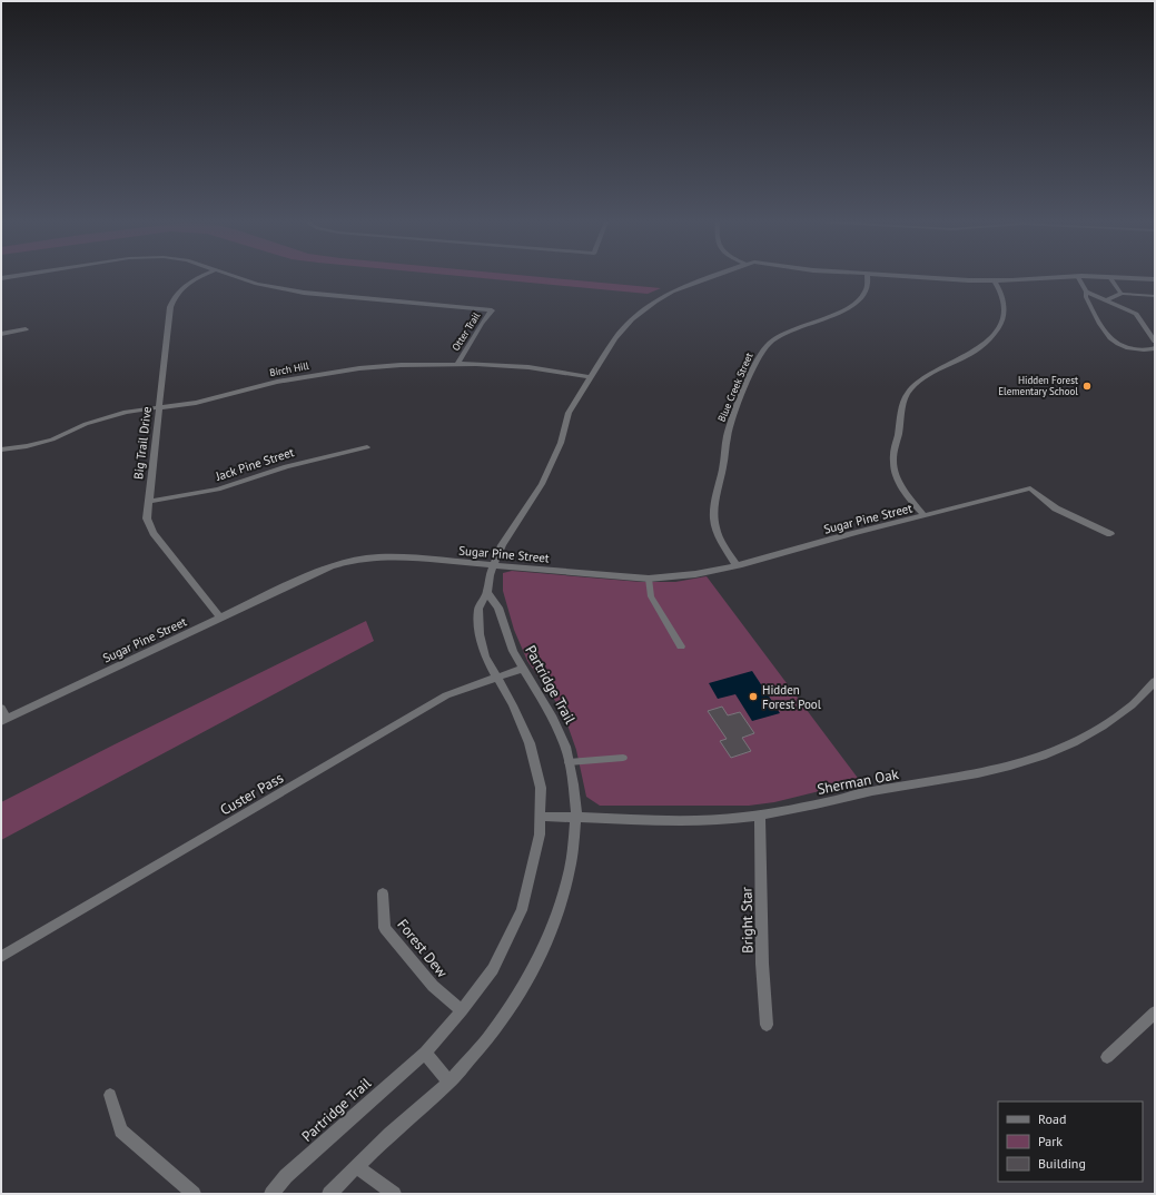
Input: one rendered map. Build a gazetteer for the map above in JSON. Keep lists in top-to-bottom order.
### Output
{
  "streets": {
    "street": [
      "Otter Trail",
      "Birch Hill",
      "Blue Creek Street",
      "Big Trail Drive",
      "Jack Pine Street",
      "Sugar Pine Street",
      "Partridge Trail",
      "Sherman Oak",
      "Custer Pass",
      "Bright Star",
      "Forest Dew"
    ]
  },
  "crossings": [
    ["Otter Trail", "Birch Hill"],
    ["Birch Hill", "Big Trail Drive"],
    ["Birch Hill", "Partridge Trail"],
    ["Blue Creek Street", "Sugar Pine Street"],
    ["Big Trail Drive", "Jack Pine Street"],
    ["Big Trail Drive", "Sugar Pine Street"],
    ["Sugar Pine Street", "Partridge Trail"],
    ["Partridge Trail", "Sherman Oak"],
    ["Partridge Trail", "Custer Pass"],
    ["Partridge Trail", "Forest Dew"],
    ["Sherman Oak", "Bright Star"]
  ],
  "places": ["Hidden Forest Elementary School", "Hidden Forest Pool"],
  "legend": ["Road", "Park", "Building"]
}
